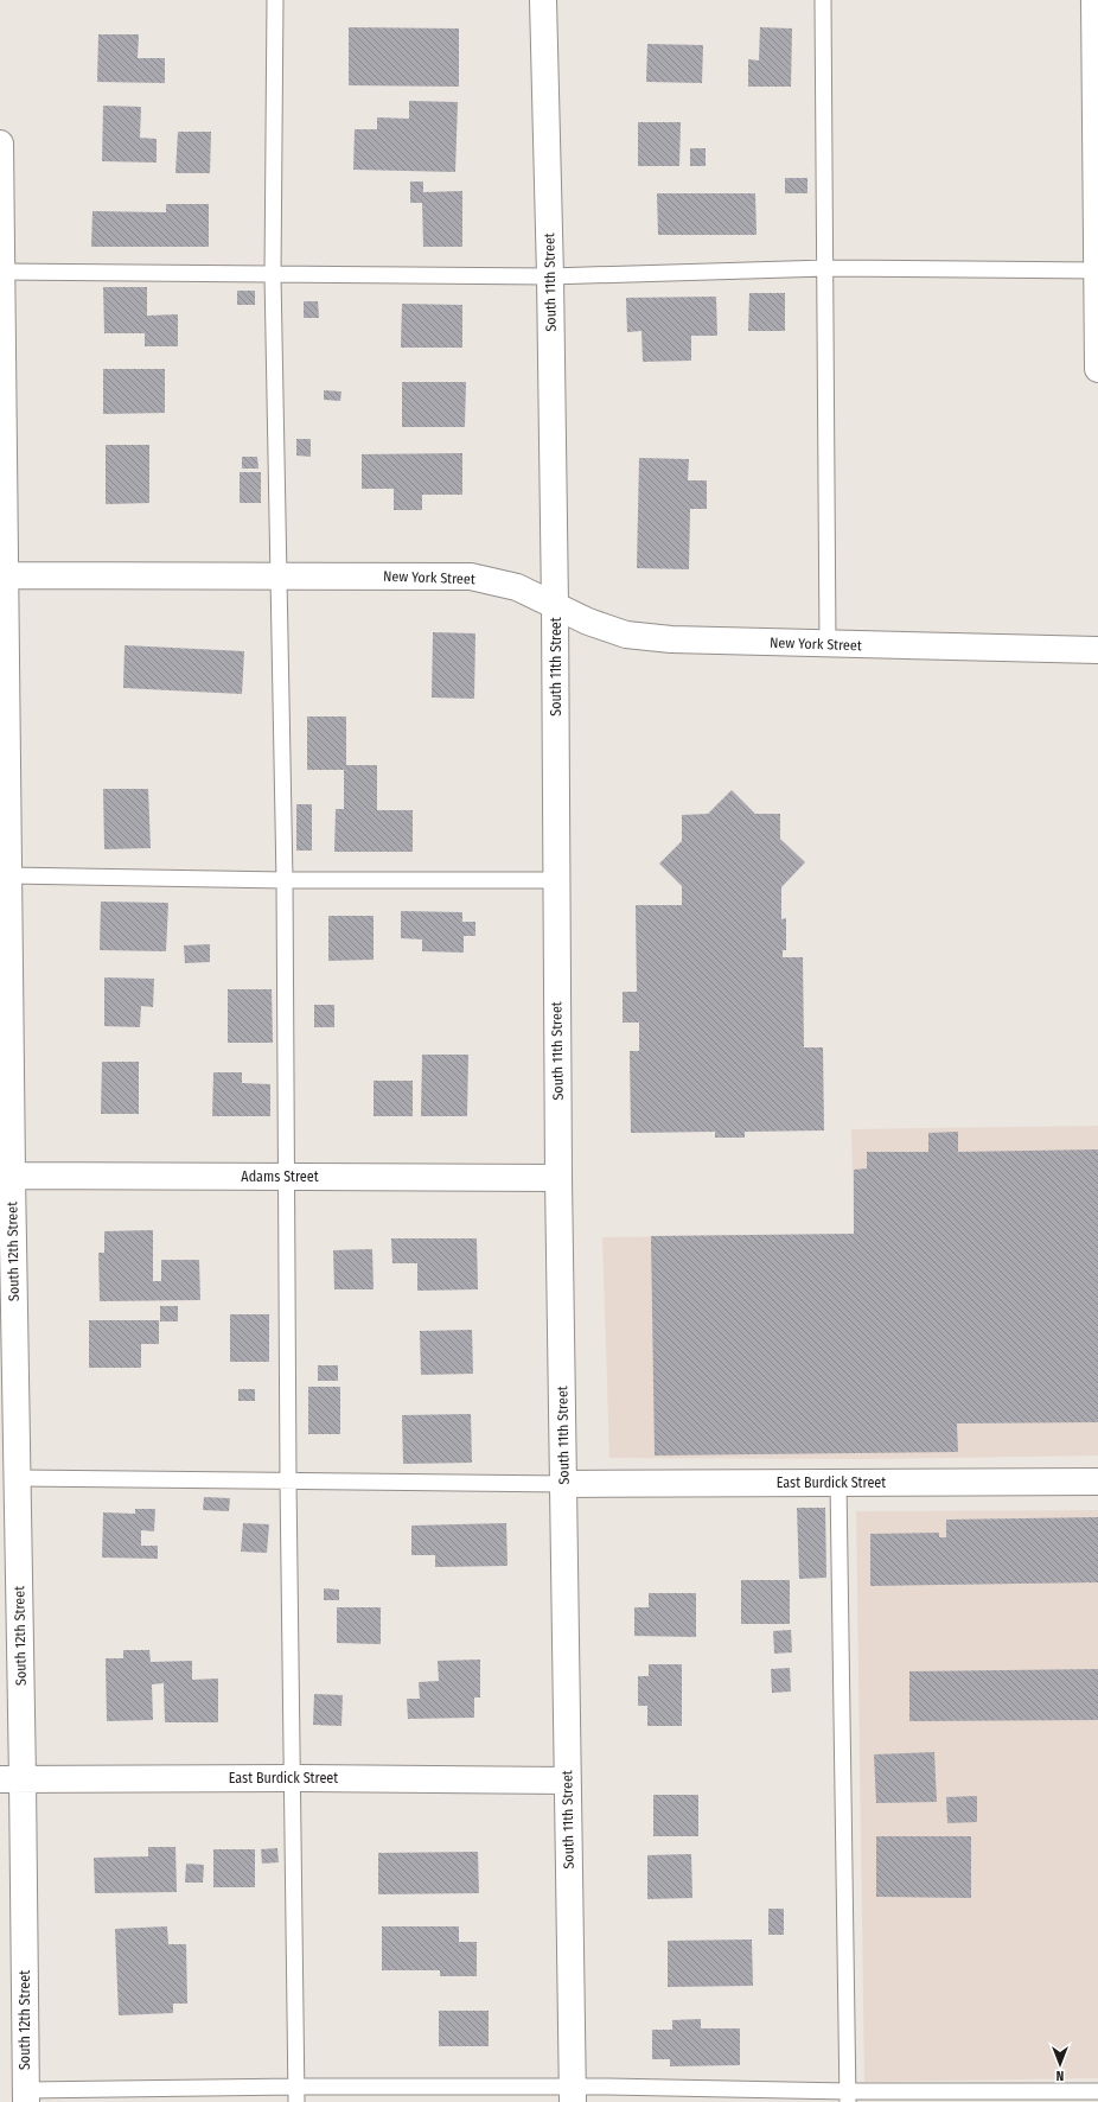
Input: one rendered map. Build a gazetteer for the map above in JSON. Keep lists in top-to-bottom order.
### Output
{
  "streets": {
    "street": [
      "South 11th Street",
      "New York Street",
      "Adams Street",
      "South 12th Street",
      "East Burdick Street"
    ]
  },
  "crossings": [
    ["South 11th Street", "New York Street"],
    ["South 11th Street", "Adams Street"],
    ["South 11th Street", "East Burdick Street"],
    ["New York Street", "South 12th Street"],
    ["Adams Street", "South 12th Street"],
    ["South 12th Street", "East Burdick Street"]
  ],
  "north": "bottom"
}
